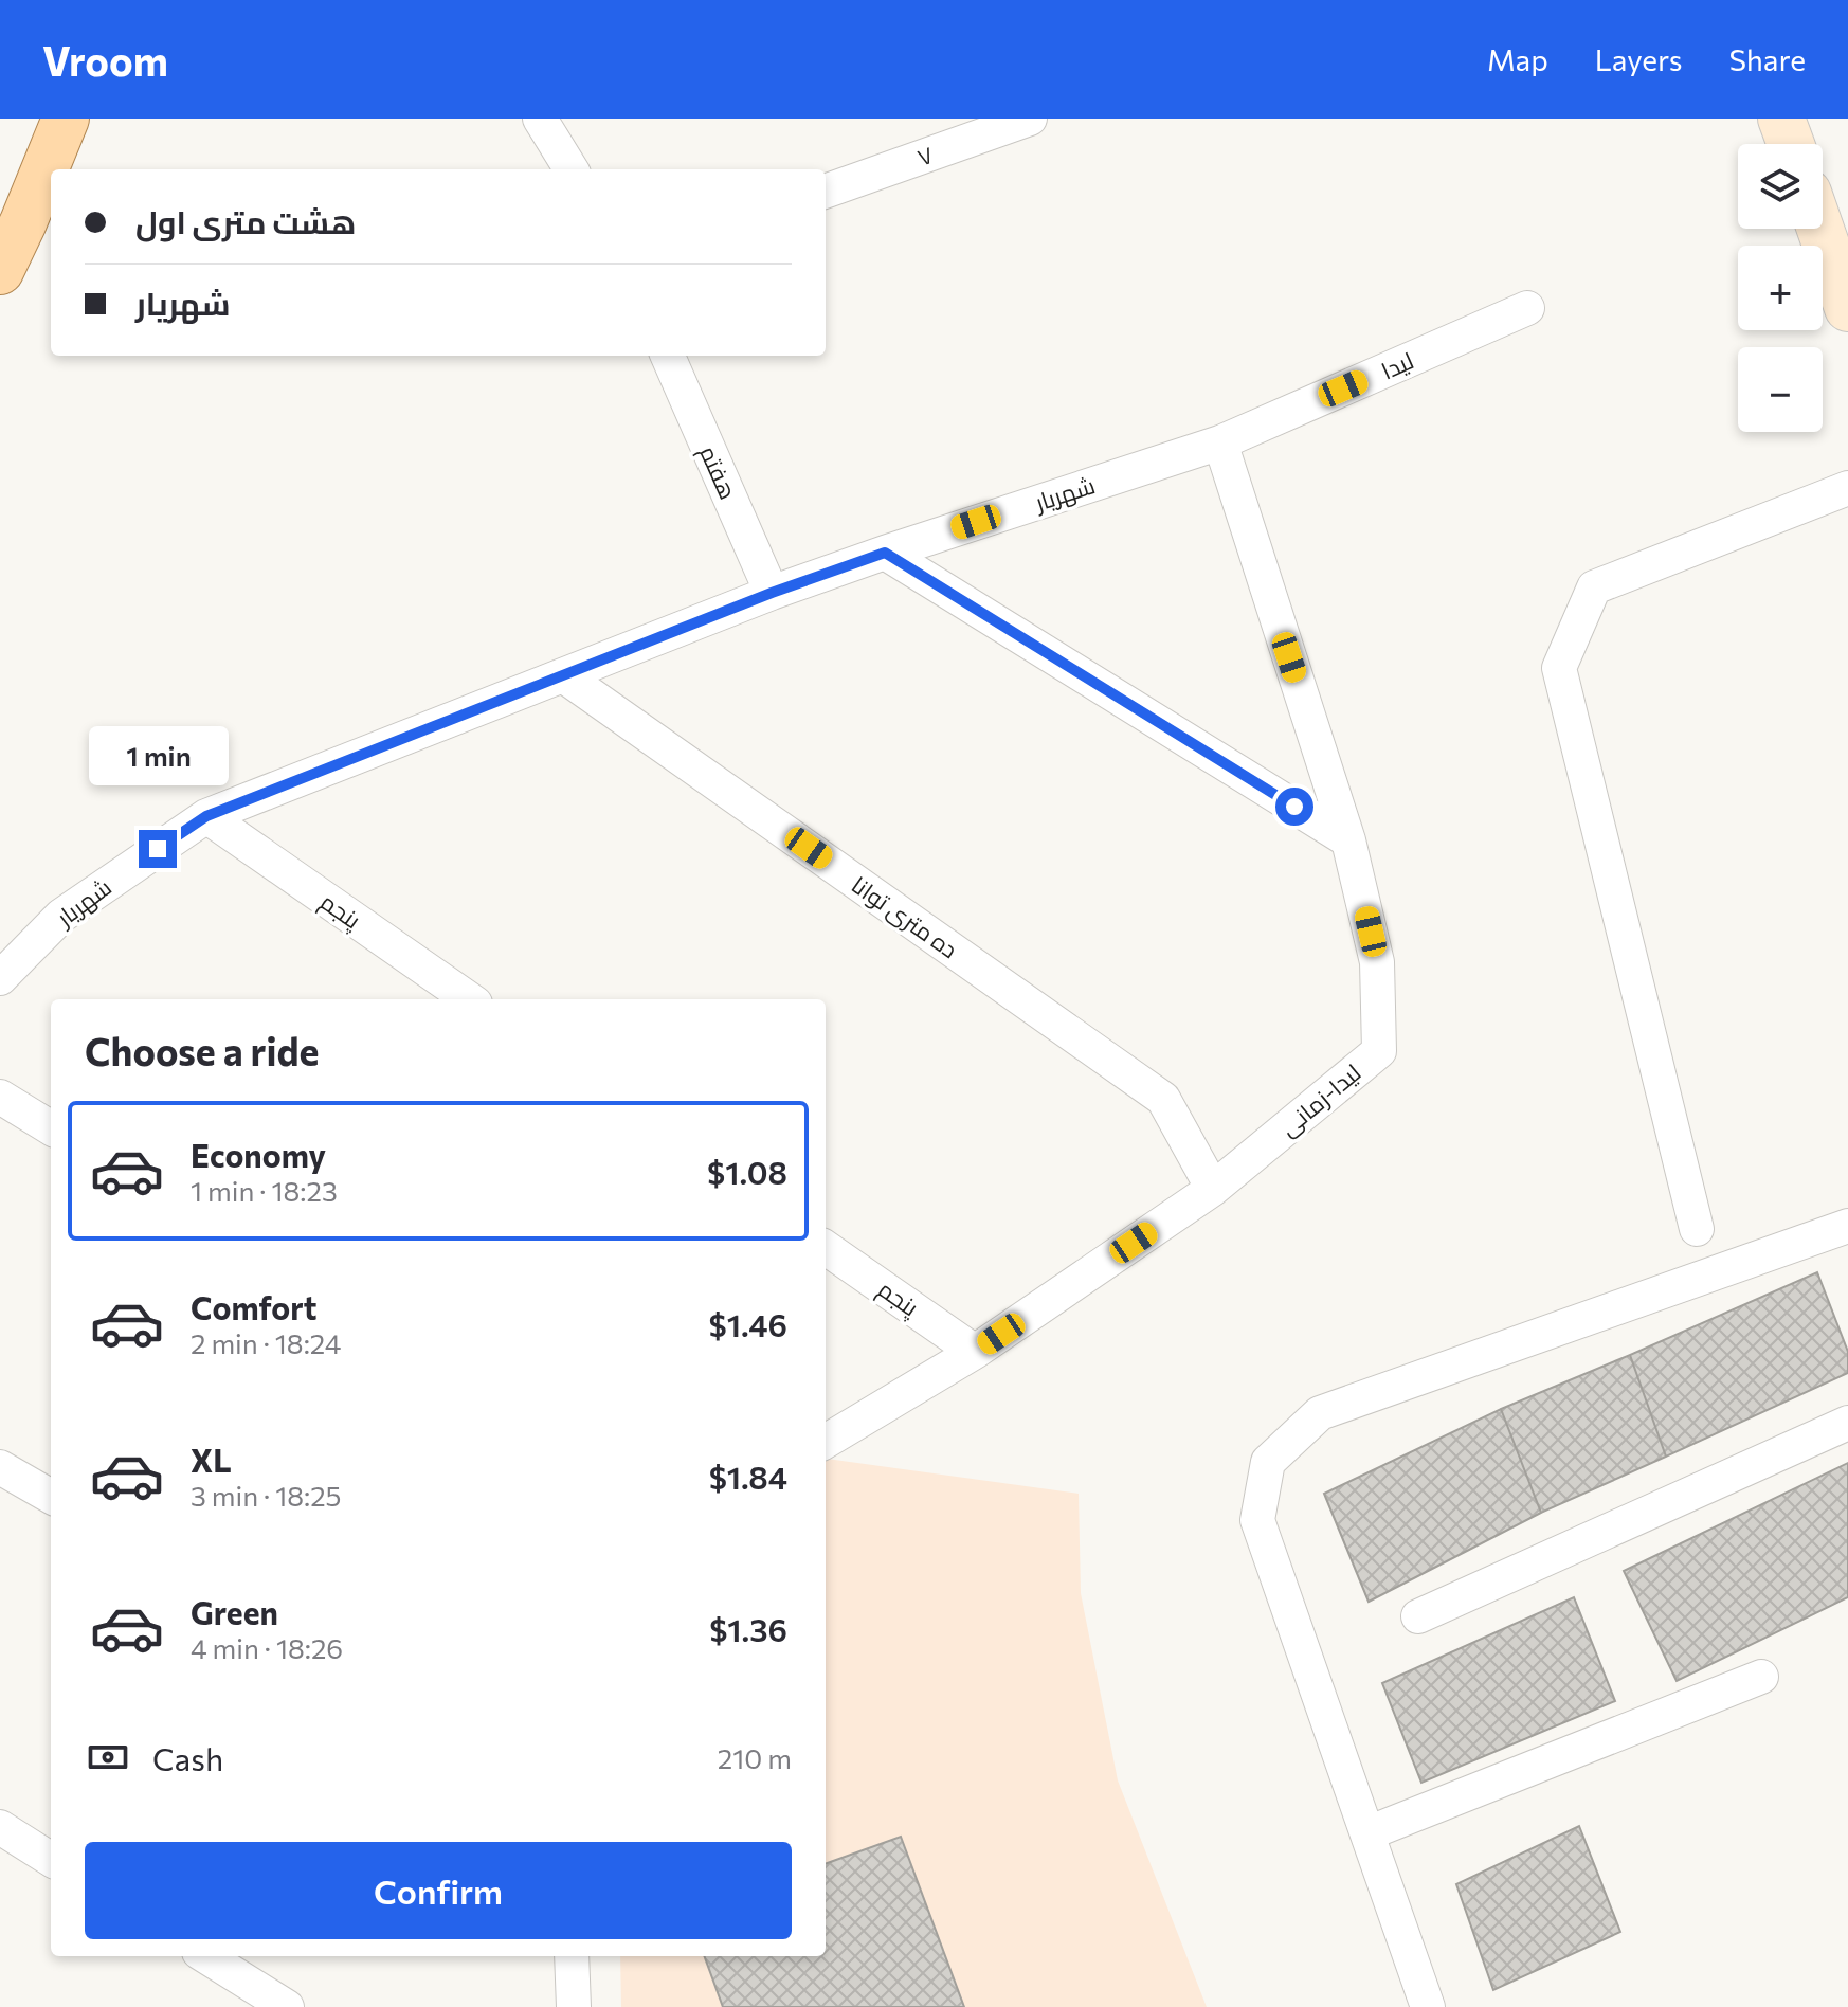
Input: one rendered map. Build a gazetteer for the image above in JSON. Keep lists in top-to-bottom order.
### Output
{
  "streets": {
    "street": [
      "۷",
      "لیدا",
      "هفتم",
      "شهریار",
      "پنجم",
      "ده متری توانا",
      "لیدا-زمانی"
    ]
  },
  "crossings": [
    ["لیدا", "شهریار"],
    ["لیدا", "لیدا-زمانی"],
    ["هفتم", "شهریار"],
    ["شهریار", "پنجم"],
    ["شهریار", "ده متری توانا"],
    ["شهریار", "لیدا-زمانی"],
    ["پنجم", "لیدا-زمانی"],
    ["ده متری توانا", "لیدا-زمانی"]
  ],
  "page": {
    "header": "Vroom",
    "nav": ["Map", "Layers", "Share"],
    "map_buttons": ["+", "−"],
    "banner": ["هشت متری اول", "شهریار"],
    "bubble": "1 min",
    "heading": "Choose a ride",
    "list": [
      {
        "name": "Economy",
        "note": "1 min · 18:23",
        "value": "$1.08"
      },
      {
        "name": "Comfort",
        "note": "2 min · 18:24",
        "value": "$1.46"
      },
      {
        "name": "XL",
        "note": "3 min · 18:25",
        "value": "$1.84"
      },
      {
        "name": "Green",
        "note": "4 min · 18:26",
        "value": "$1.36"
      }
    ],
    "pay": ["Cash", "210 m"],
    "buttons": "Confirm"
  }
}
